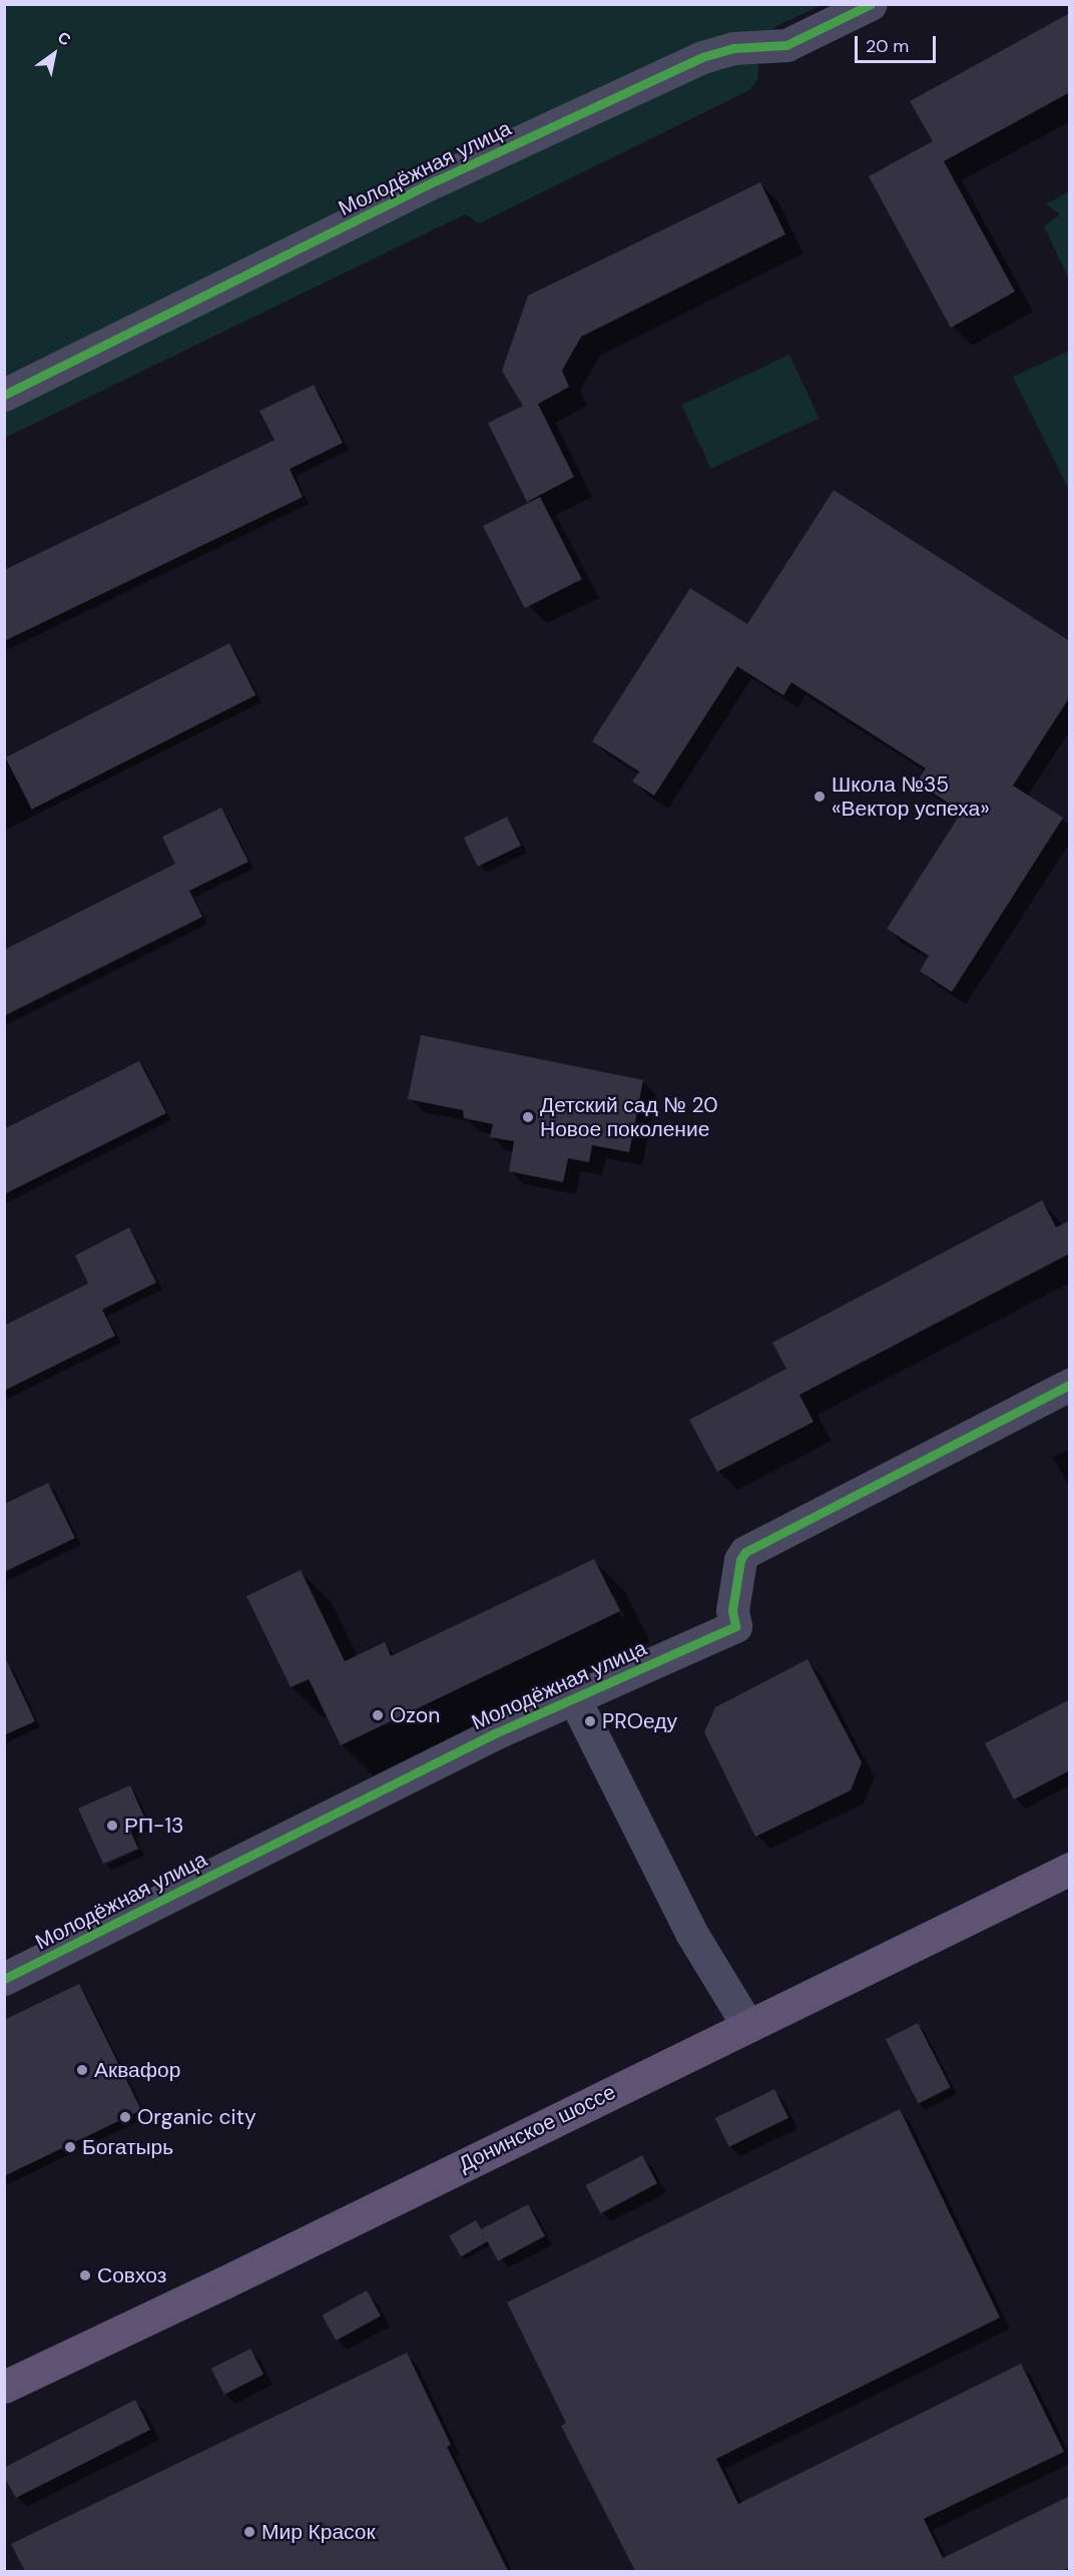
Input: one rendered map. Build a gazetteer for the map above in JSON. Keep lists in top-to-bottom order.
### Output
{
  "streets": {
    "main road": ["Донинское шоссе"],
    "street": ["Молодёжная улица"]
  },
  "places": [
    "Школа №35 «Вектор успеха»",
    "Детский сад № 20 Новое поколение",
    "Ozon",
    "PROеду",
    "РП-13",
    "Аквафор",
    "Organic city",
    "Богатырь",
    "Совхоз",
    "Мир Красок"
  ],
  "scale_bar": "20 m",
  "north": "top right"
}
